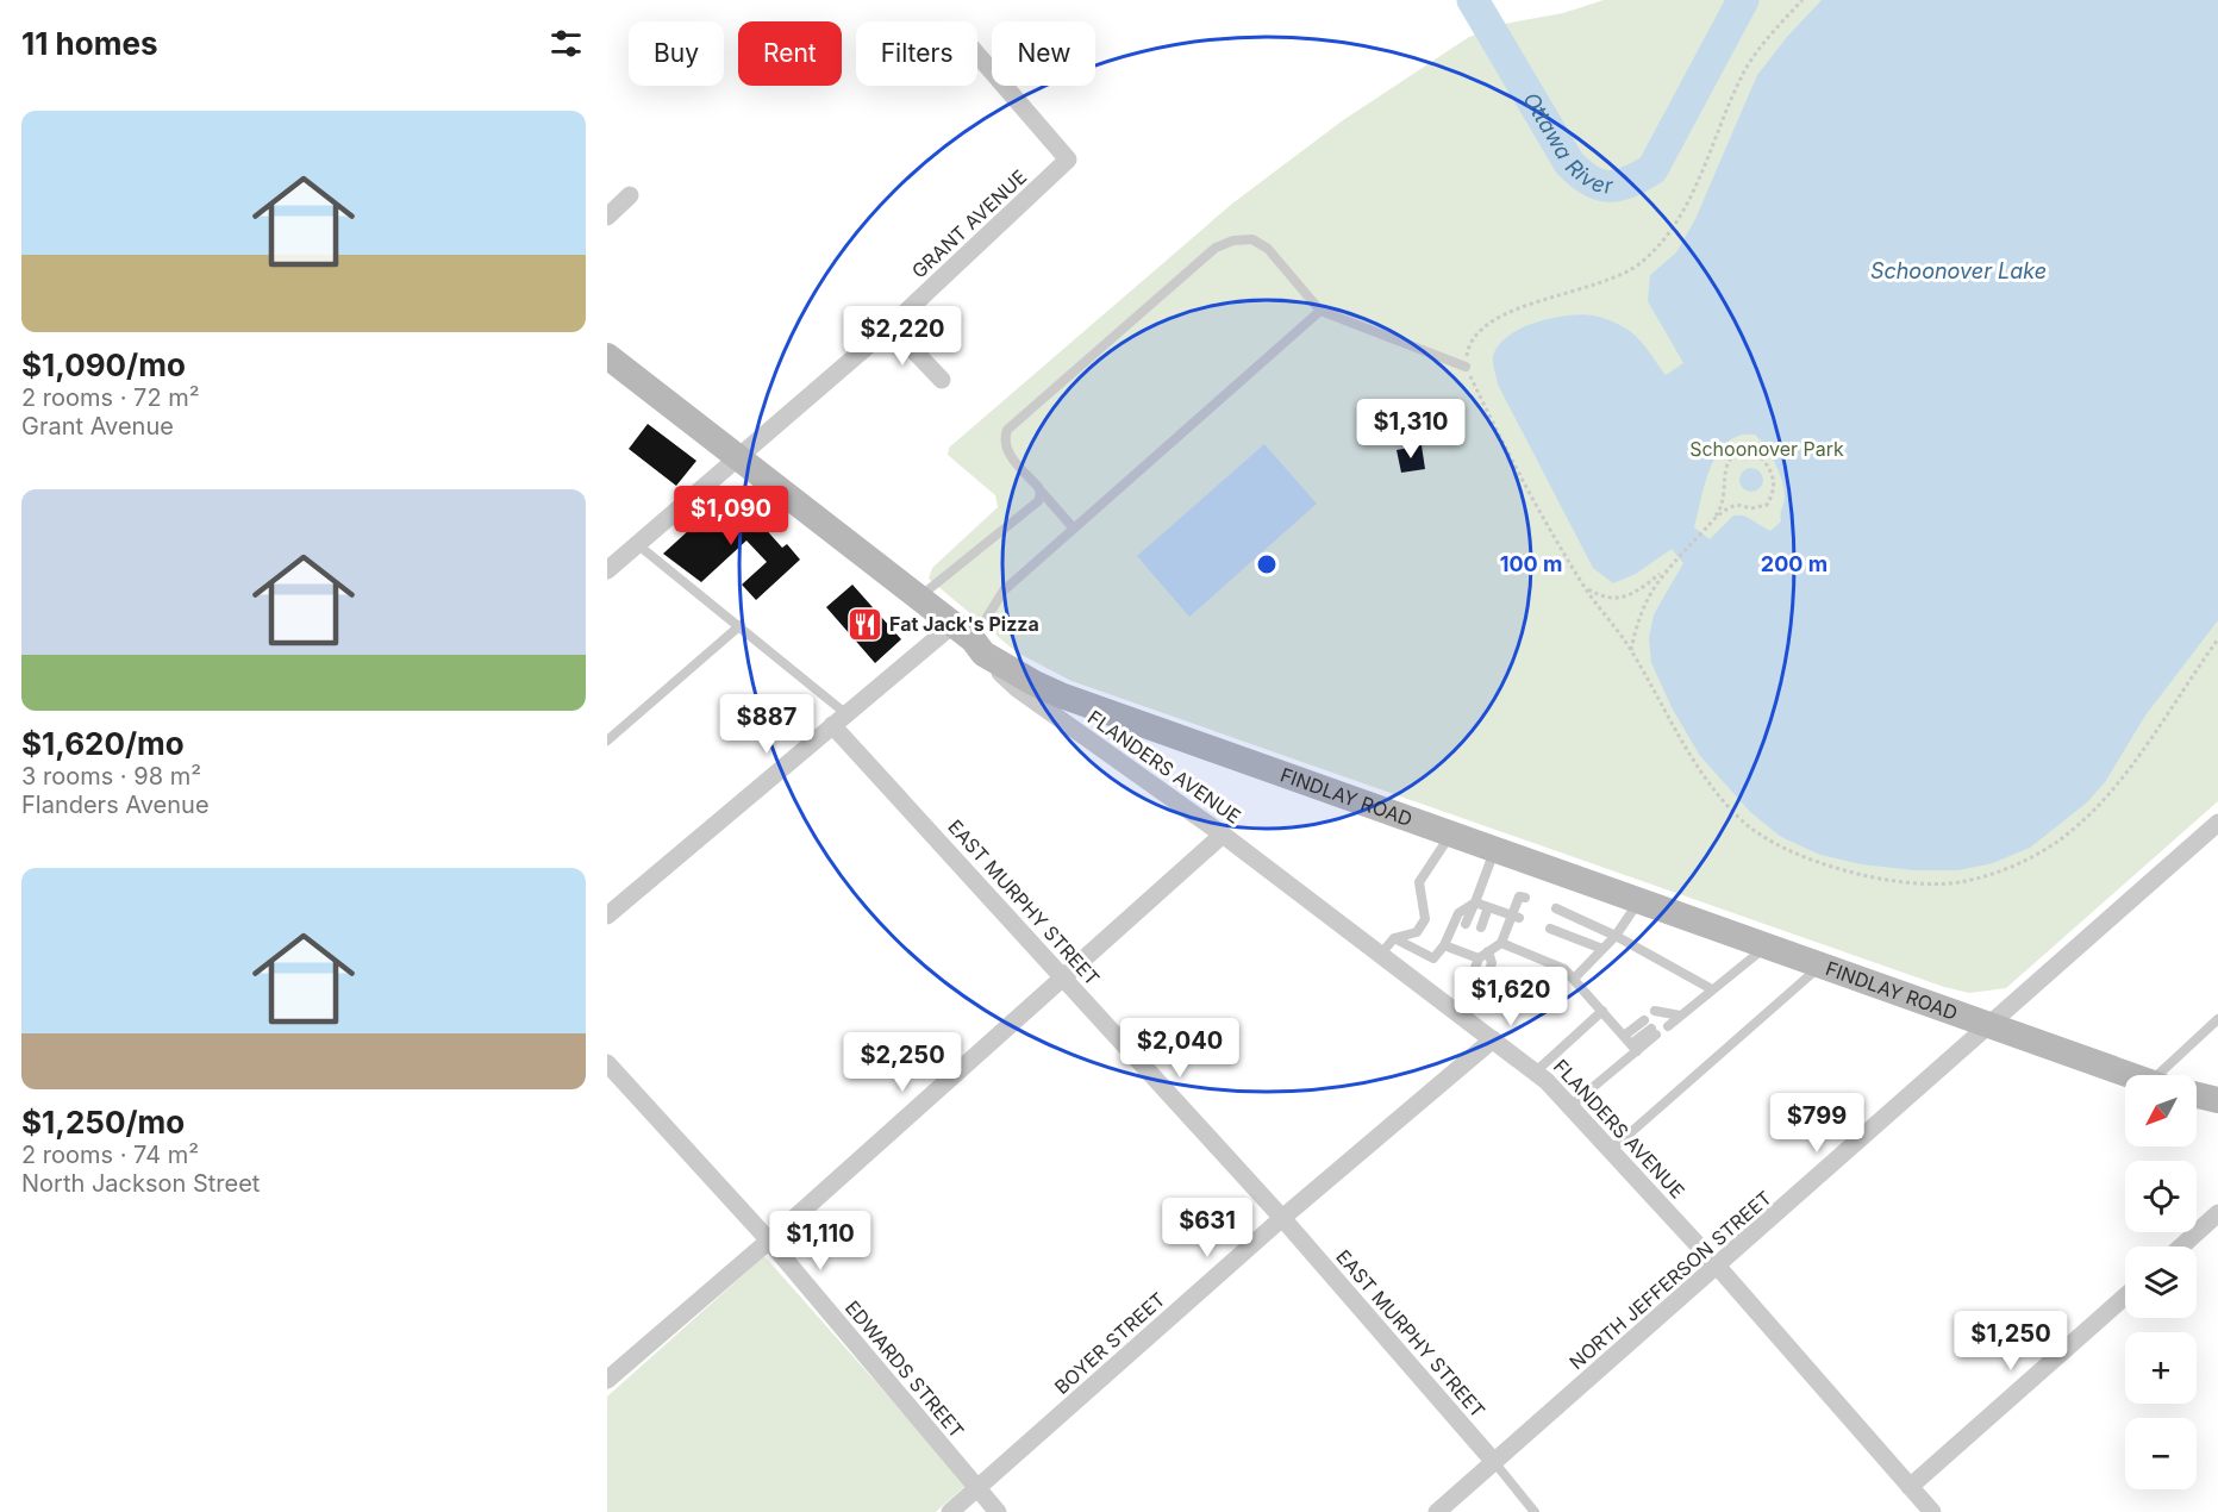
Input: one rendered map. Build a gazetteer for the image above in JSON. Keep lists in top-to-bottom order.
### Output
{
  "streets": {
    "main road": ["FINDLAY ROAD"],
    "street": [
      "GRANT AVENUE",
      "FLANDERS AVENUE",
      "EAST MURPHY STREET",
      "NORTH JEFFERSON STREET",
      "BOYER STREET",
      "EDWARDS STREET"
    ]
  },
  "crossings": [
    ["GRANT AVENUE", "FINDLAY ROAD"],
    ["FLANDERS AVENUE", "FINDLAY ROAD"],
    ["FLANDERS AVENUE", "NORTH JEFFERSON STREET"],
    ["FLANDERS AVENUE", "BOYER STREET"],
    ["FINDLAY ROAD", "NORTH JEFFERSON STREET"],
    ["EAST MURPHY STREET", "NORTH JEFFERSON STREET"],
    ["EAST MURPHY STREET", "BOYER STREET"],
    ["BOYER STREET", "EDWARDS STREET"]
  ],
  "water": ["Ottawa River", "Schoonover Lake"],
  "parks": ["Schoonover Park"],
  "places": {
    "restaurant": ["Fat Jack's Pizza"]
  },
  "north": "bottom left",
  "page": {
    "heading": "11 homes",
    "chip": [
      "Buy",
      "Rent",
      "Filters",
      "New"
    ],
    "list": [
      {
        "name": "$1,090/mo",
        "note": "2 rooms · 72 m² · Grant Avenue"
      },
      {
        "name": "$1,620/mo",
        "note": "3 rooms · 98 m² · Flanders Avenue"
      },
      {
        "name": "$1,250/mo",
        "note": "2 rooms · 74 m² · North Jackson Street"
      }
    ],
    "price": [
      "$2,220",
      "$1,310",
      "$1,090",
      "$887",
      "$1,620",
      "$2,040",
      "$2,250",
      "$799",
      "$631",
      "$1,110",
      "$1,250"
    ],
    "map_buttons": ["+", "−"]
  },
  "rings": ["100 m", "200 m"]
}
